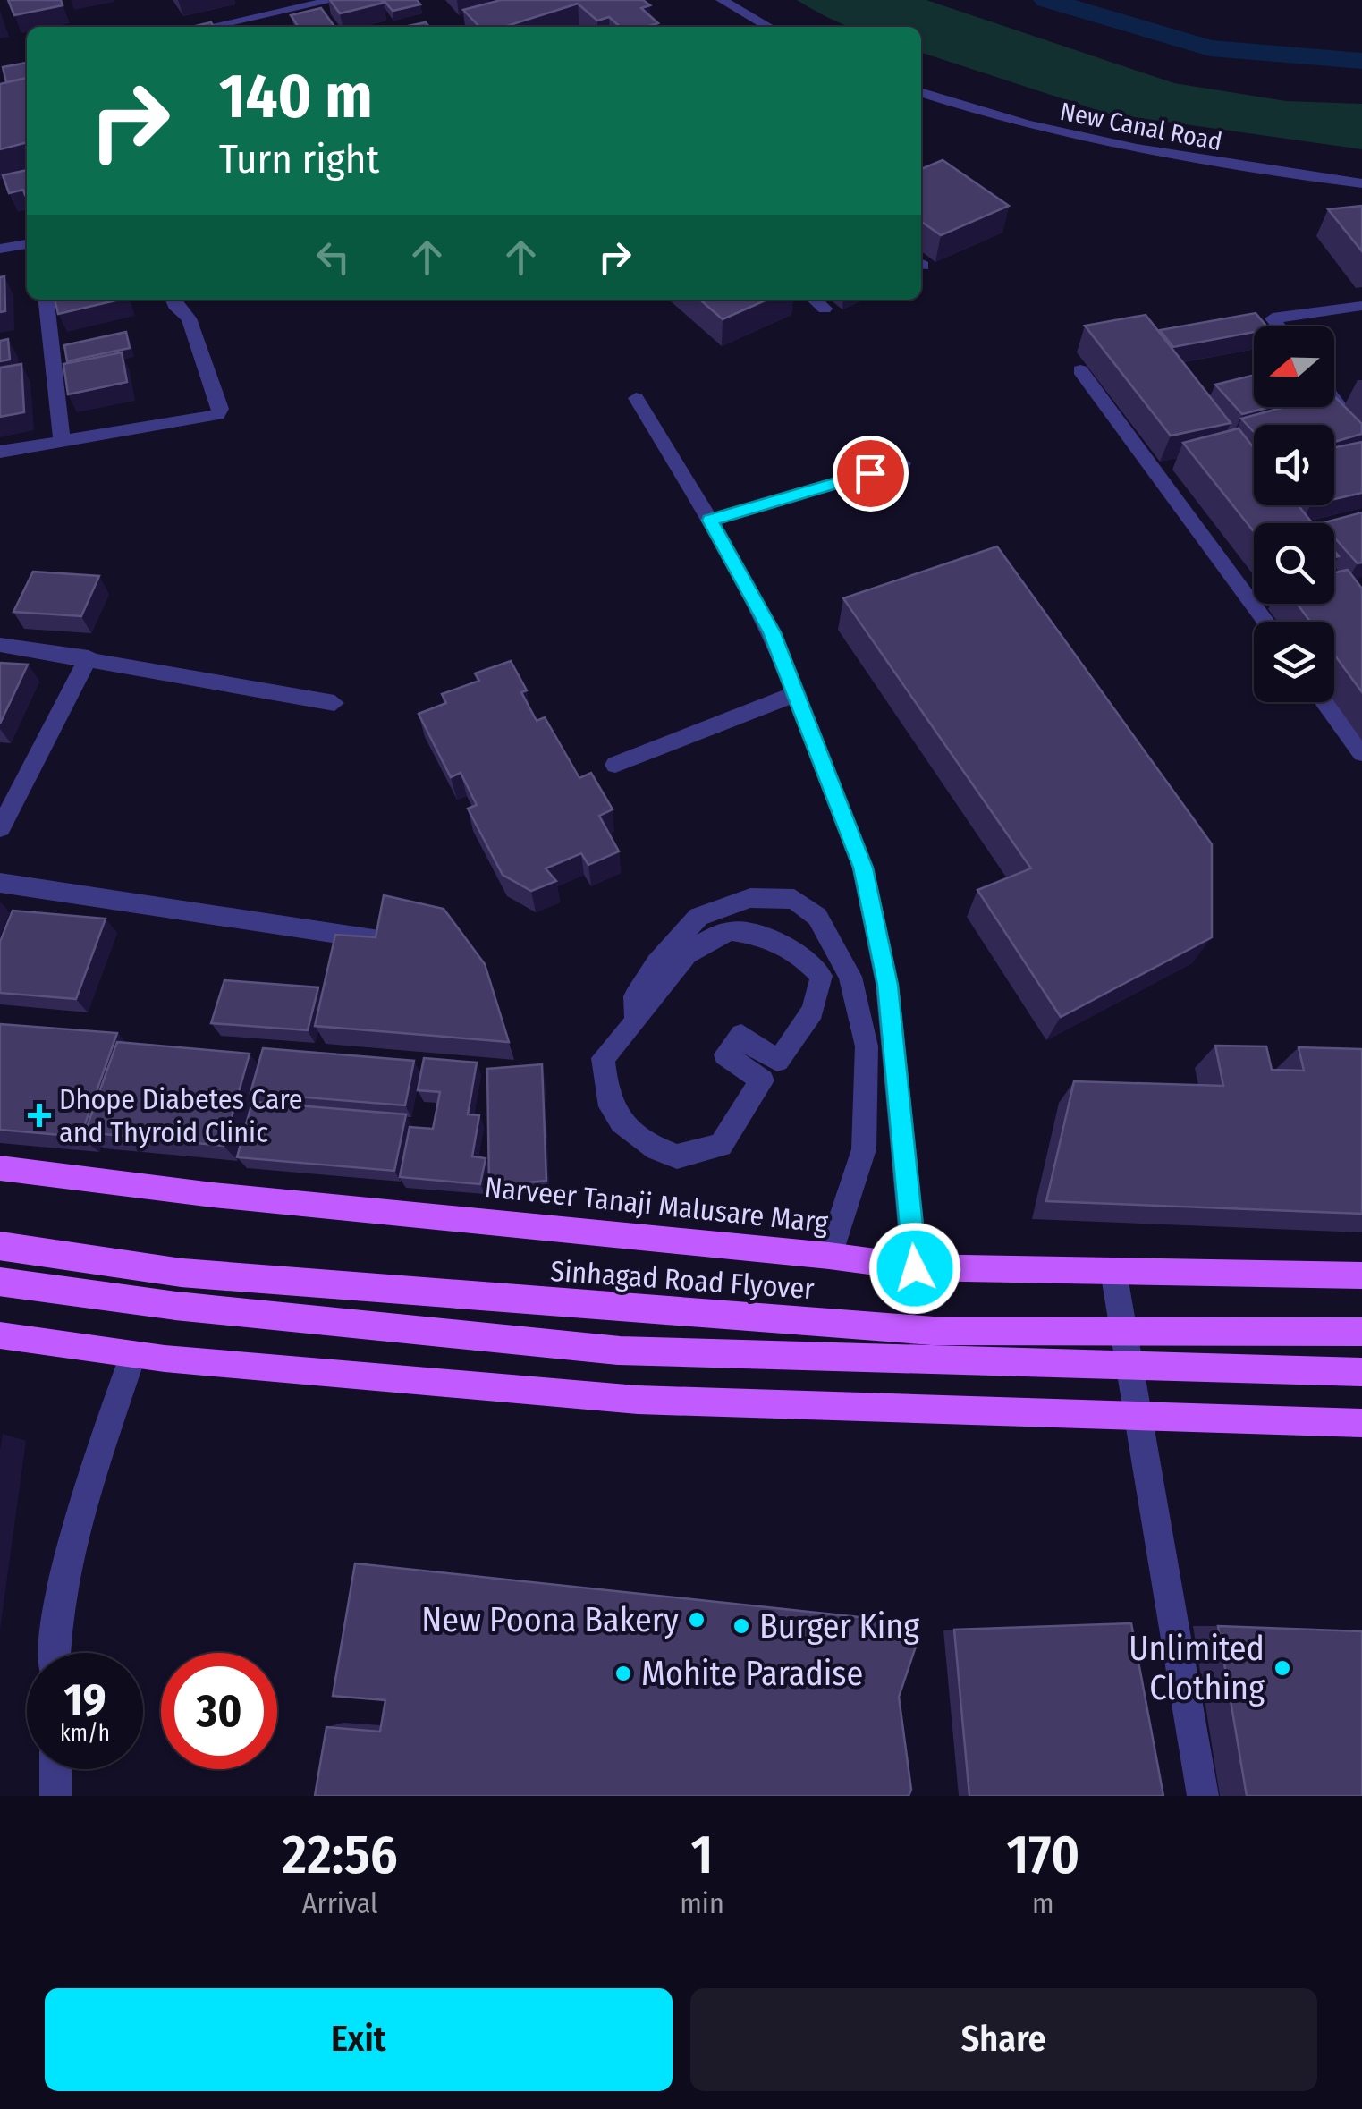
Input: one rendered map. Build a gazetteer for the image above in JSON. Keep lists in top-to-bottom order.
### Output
{
  "streets": {
    "main road": ["Narveer Tanaji Malusare Marg", "Sinhagad Road Flyover"],
    "street": ["New Canal Road"]
  },
  "places": {
    "health": ["Dhope Diabetes Care and Thyroid Clinic"],
    "other": [
      "New Poona Bakery",
      "Burger King",
      "Unlimited Clothing",
      "Mohite Paradise"
    ]
  },
  "north": "left",
  "page": {
    "turn": ["140 m", "Turn right"],
    "speed": "19 km/h",
    "limit": "30",
    "eta": [
      "22:56",
      "Arrival",
      "1",
      "min",
      "170",
      "m"
    ],
    "buttons": ["Exit", "Share"]
  }
}
